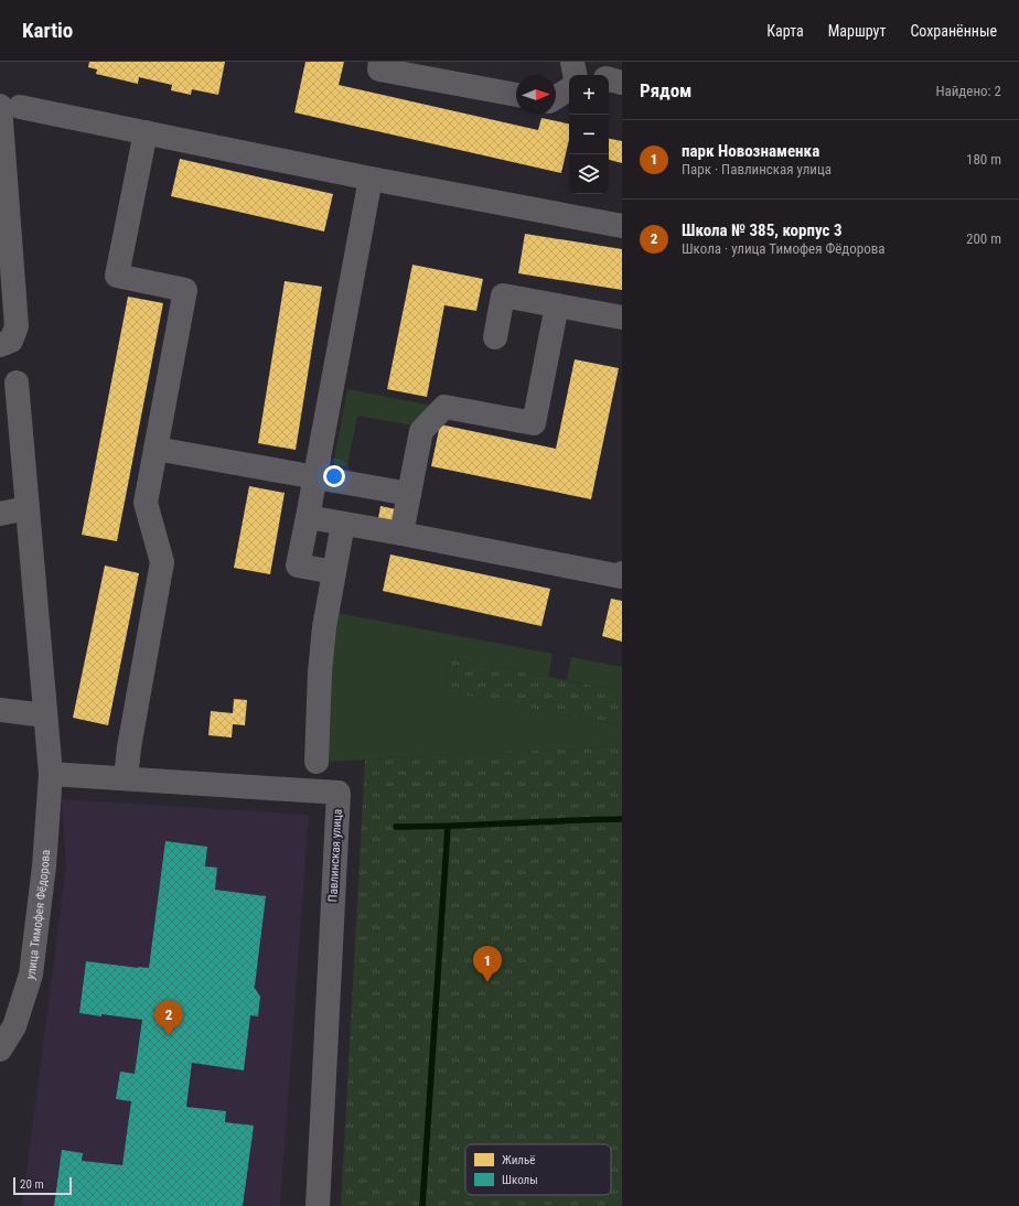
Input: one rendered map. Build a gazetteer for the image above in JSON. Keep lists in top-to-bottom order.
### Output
{
  "streets": {
    "street": ["Павлинская улица", "улица Тимофея Фёдорова"]
  },
  "crossings": [
    ["Павлинская улица", "улица Тимофея Фёдорова"]
  ],
  "legend": ["Жильё", "Школы"],
  "scale_bar": "20 m",
  "north": "right",
  "page": {
    "header": "Kartio",
    "nav": ["Карта", "Маршрут", "Сохранённые"],
    "heading": ["Рядом", "Найдено: 2"],
    "map_buttons": ["+", "−"],
    "list": [
      {
        "mark": "1",
        "name": "парк Новознаменка",
        "note": "Парк · Павлинская улица",
        "value": "180 m"
      },
      {
        "mark": "2",
        "name": "Школа № 385, корпус 3",
        "note": "Школа · улица Тимофея Фёдорова",
        "value": "200 m"
      }
    ],
    "pins": ["1", "2"],
    "scale": "20 m"
  }
}
